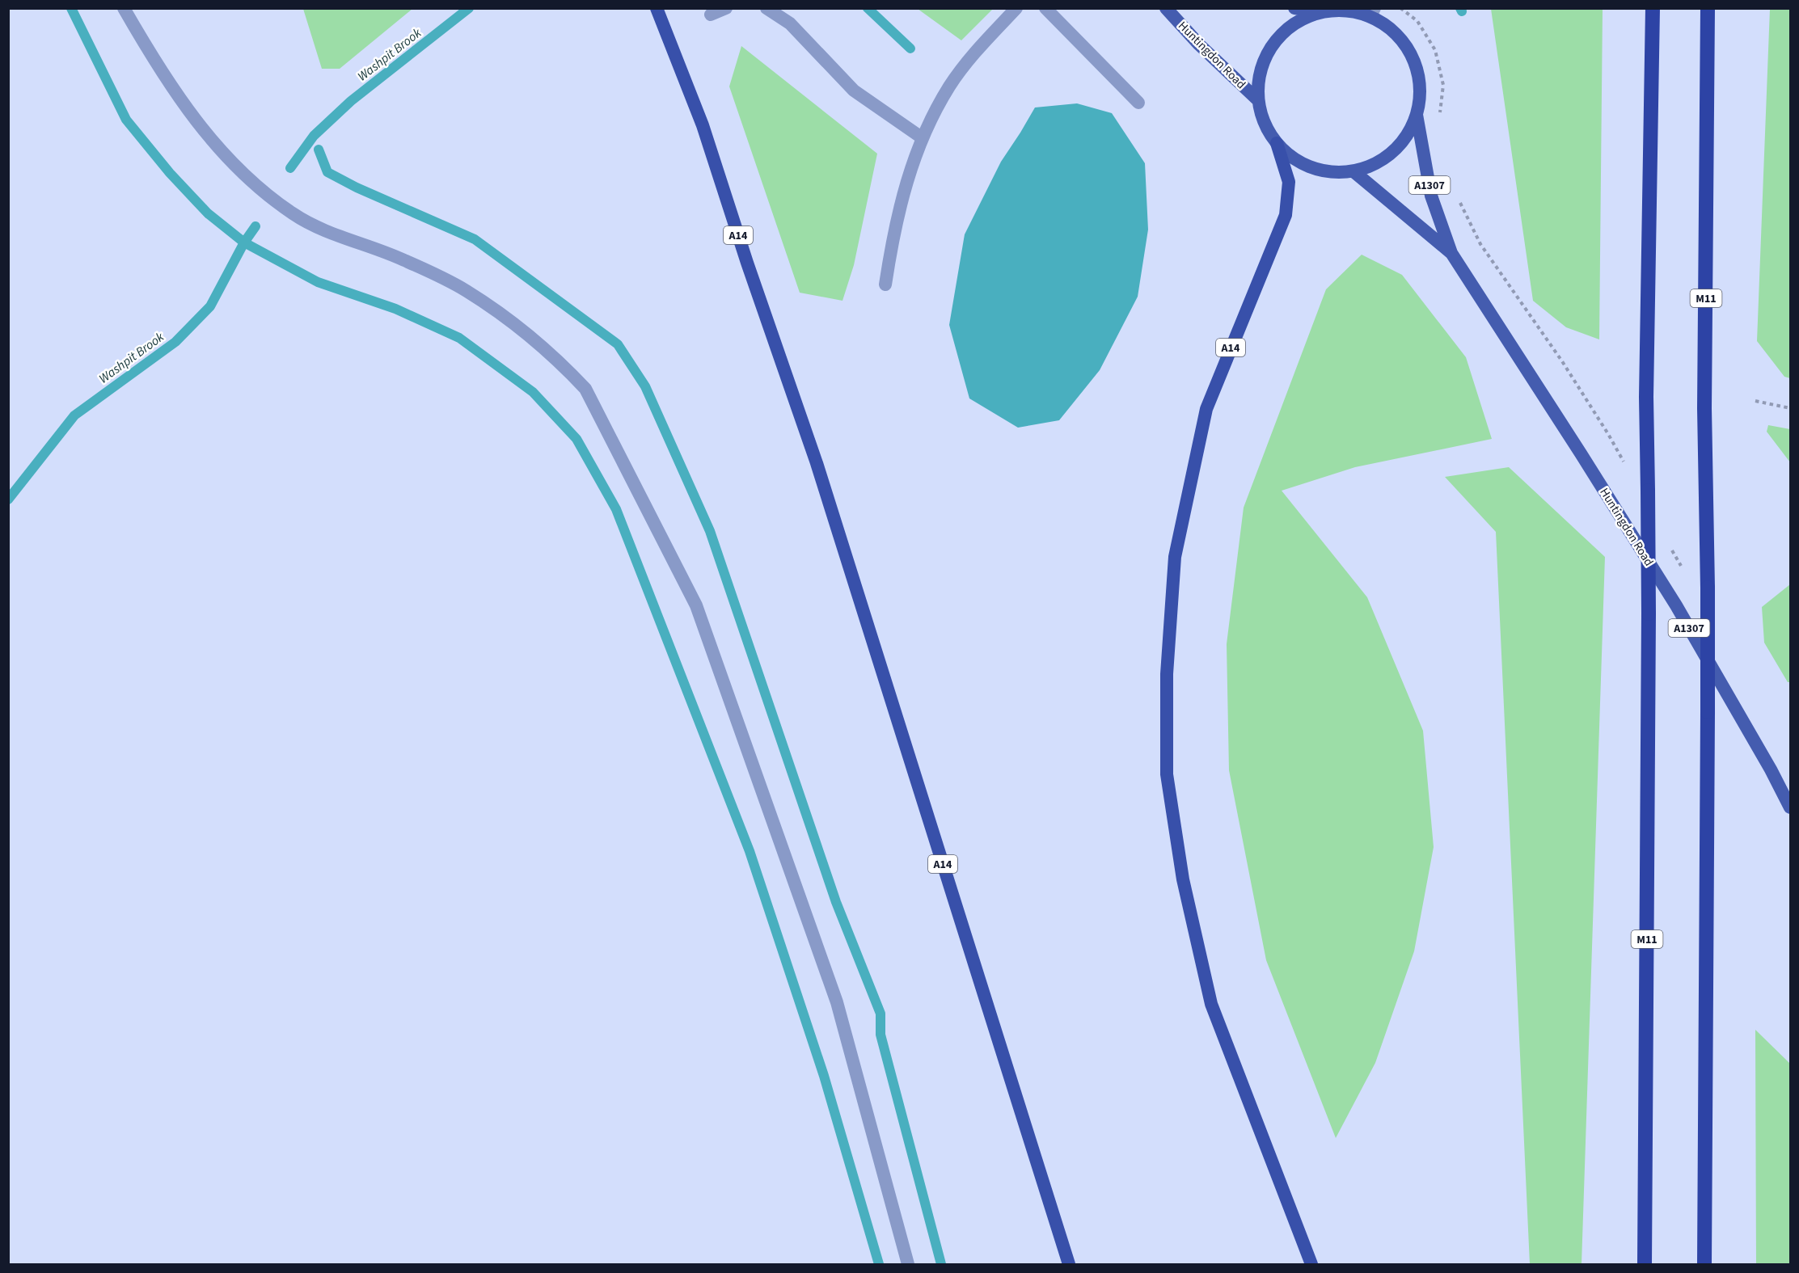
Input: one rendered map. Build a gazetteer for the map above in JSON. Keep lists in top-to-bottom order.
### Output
{
  "streets": {
    "highway": ["A14", "M11"],
    "main road": ["Huntingdon Road", "A1307"]
  },
  "crossings": [
    ["Huntingdon Road", "A14"]
  ],
  "water": ["Washpit Brook"]
}
